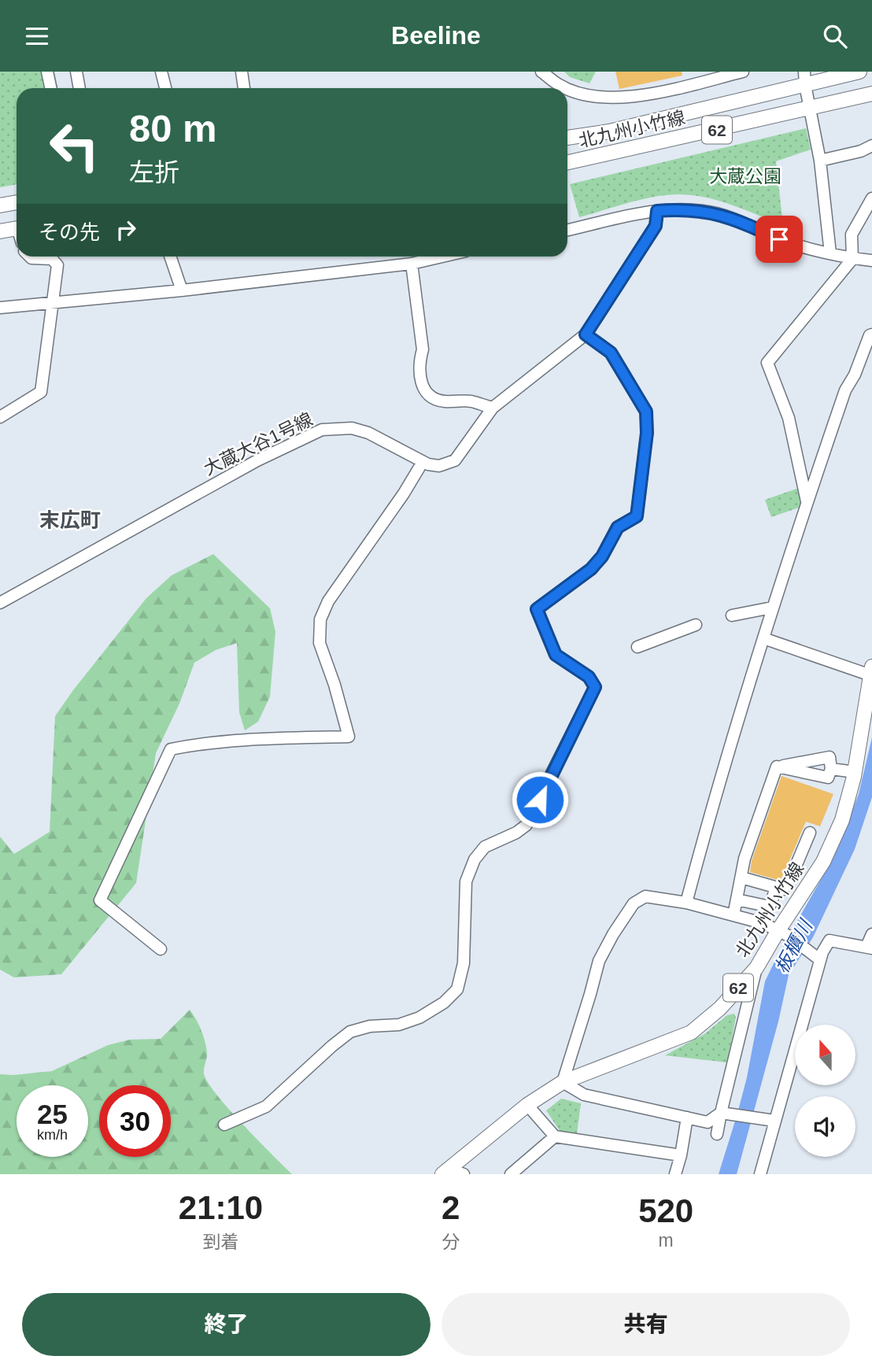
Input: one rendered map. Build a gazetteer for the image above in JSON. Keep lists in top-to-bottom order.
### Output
{
  "streets": {
    "main road": ["北九州小竹線", "62"],
    "street": ["大蔵大谷1号線"]
  },
  "districts": ["末広町"],
  "water": ["板櫃川"],
  "parks": ["大蔵公園"],
  "north": "top",
  "page": {
    "header": "Beeline",
    "turn": ["80 m", "左折"],
    "then": "その先",
    "speed": "25 km/h",
    "limit": "30",
    "eta": [
      "21:10",
      "到着",
      "2",
      "分",
      "520",
      "m"
    ],
    "buttons": ["終了", "共有"]
  }
}
